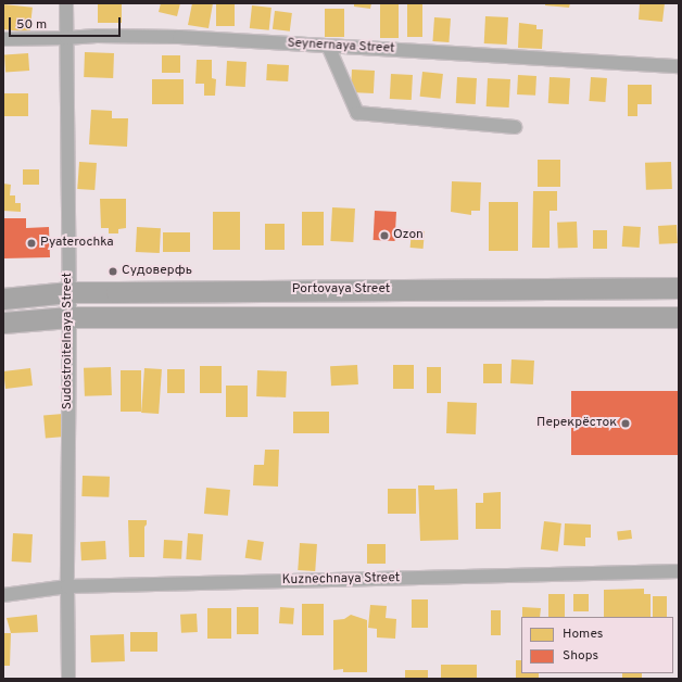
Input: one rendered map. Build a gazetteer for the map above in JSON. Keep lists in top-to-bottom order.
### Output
{
  "streets": {
    "main road": ["Portovaya Street"],
    "street": ["Seynernaya Street", "Sudostroitelnaya Street", "Kuznechnaya Street"]
  },
  "crossings": [
    ["Seynernaya Street", "Sudostroitelnaya Street"],
    ["Portovaya Street", "Sudostroitelnaya Street"],
    ["Sudostroitelnaya Street", "Kuznechnaya Street"]
  ],
  "places": [
    "Ozon",
    "Pyaterochka",
    "Судоверфь",
    "Перекрёсток"
  ],
  "legend": ["Homes", "Shops"],
  "scale_bar": "50 m"
}
